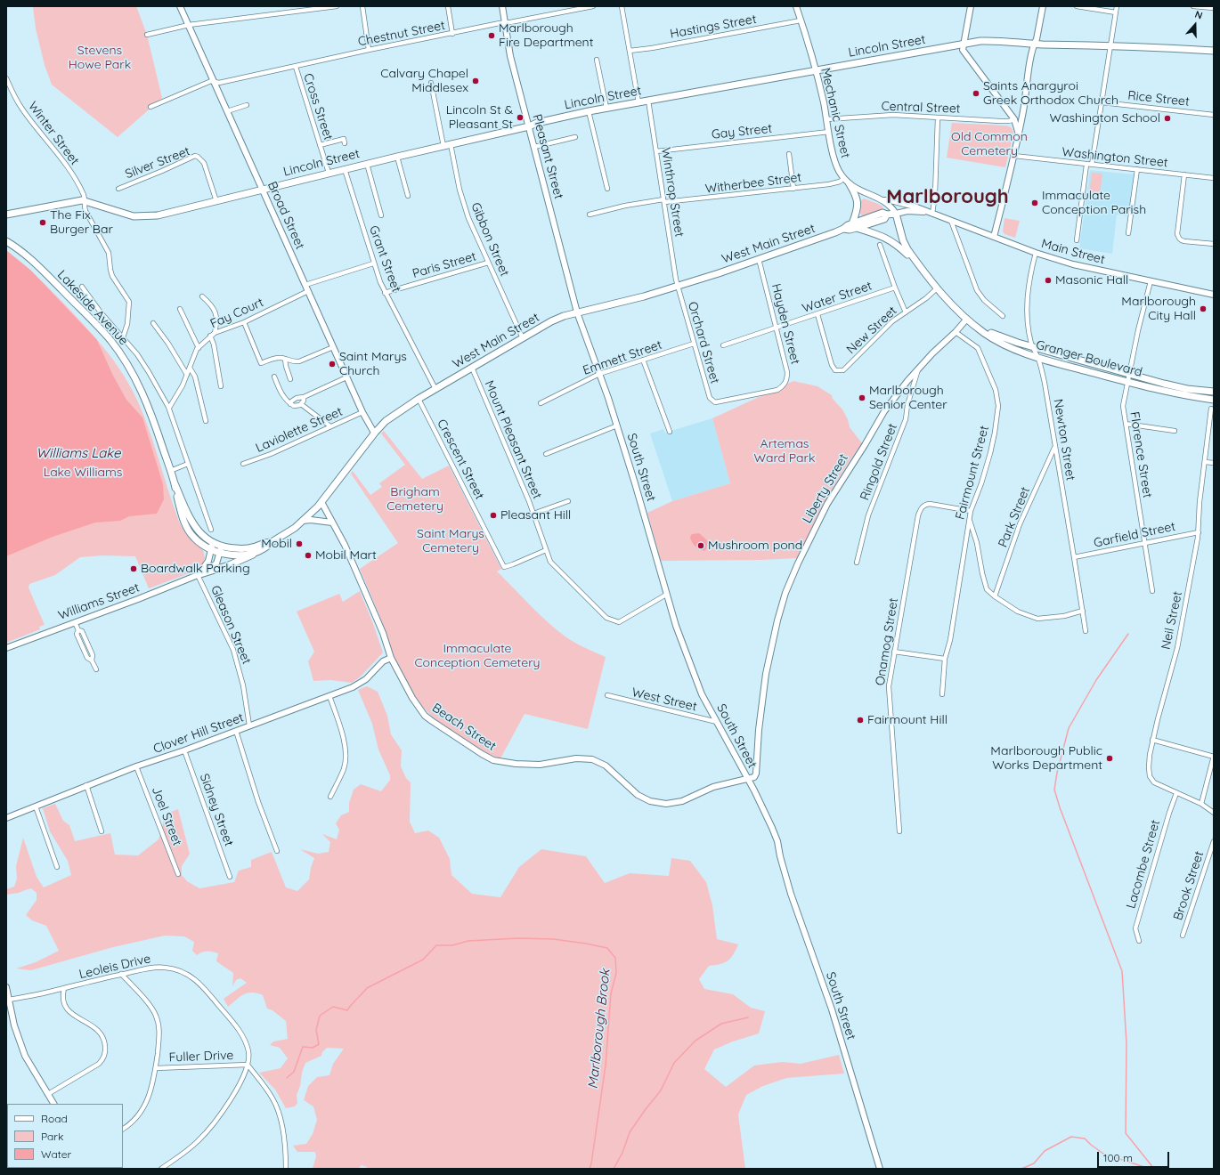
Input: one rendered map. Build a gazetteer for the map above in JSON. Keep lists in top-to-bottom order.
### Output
{
  "streets": {
    "main road": [
      "Lincoln Street",
      "West Main Street",
      "Lakeside Avenue",
      "Granger Boulevard"
    ],
    "street": [
      "Hastings Street",
      "Chestnut Street",
      "Rice Street",
      "Cross Street",
      "Central Street",
      "Mechanic Street",
      "Gay Street",
      "Winter Street",
      "Pleasant Street",
      "Washington Street",
      "Silver Street",
      "Witherbee Street",
      "Winthrop Street",
      "Broad Street",
      "Gibbon Street",
      "Main Street",
      "Grant Street",
      "Paris Street",
      "Water Street",
      "Fay Court",
      "Hayden Street",
      "New Street",
      "Orchard Street",
      "Emmett Street",
      "Laviolette Street",
      "Mount Pleasant Street",
      "Newton Street",
      "Florence Street",
      "Crescent Street",
      "Ringold Street",
      "South Street",
      "Fairmount Street",
      "Liberty Street",
      "Park Street",
      "Garfield Street",
      "Williams Street",
      "Neil Street",
      "Gleason Street",
      "Onamog Street",
      "West Street",
      "Beach Street",
      "Clover Hill Street",
      "Sidney Street",
      "Joel Street",
      "Lacombe Street",
      "Brook Street",
      "Leoleis Drive",
      "Fuller Drive"
    ]
  },
  "crossings": [
    ["Hastings Street", "Mechanic Street"],
    ["Chestnut Street", "Cross Street"],
    ["Chestnut Street", "Pleasant Street"],
    ["Chestnut Street", "Broad Street"],
    ["Lincoln Street", "Cross Street"],
    ["Lincoln Street", "Mechanic Street"],
    ["Lincoln Street", "Winter Street"],
    ["Lincoln Street", "Pleasant Street"],
    ["Lincoln Street", "Silver Street"],
    ["Lincoln Street", "Winthrop Street"],
    ["Lincoln Street", "Broad Street"],
    ["Lincoln Street", "Gibbon Street"],
    ["Lincoln Street", "Grant Street"],
    ["Central Street", "Mechanic Street"],
    ["Mechanic Street", "Gay Street"],
    ["Mechanic Street", "Witherbee Street"],
    ["Mechanic Street", "West Main Street"],
    ["Mechanic Street", "Main Street"],
    ["Mechanic Street", "Granger Boulevard"],
    ["Gay Street", "Winthrop Street"],
    ["Winter Street", "Lakeside Avenue"],
    ["Pleasant Street", "West Main Street"],
    ["Pleasant Street", "South Street"],
    ["Witherbee Street", "Winthrop Street"],
    ["Winthrop Street", "West Main Street"],
    ["Winthrop Street", "Orchard Street"],
    ["Broad Street", "West Main Street"],
    ["Broad Street", "Fay Court"],
    ["Broad Street", "Laviolette Street"],
    ["Gibbon Street", "West Main Street"],
    ["Gibbon Street", "Paris Street"],
    ["West Main Street", "Main Street"],
    ["West Main Street", "Grant Street"],
    ["West Main Street", "Lakeside Avenue"],
    ["West Main Street", "Hayden Street"],
    ["West Main Street", "Orchard Street"],
    ["West Main Street", "Granger Boulevard"],
    ["West Main Street", "Mount Pleasant Street"],
    ["West Main Street", "Crescent Street"],
    ["West Main Street", "South Street"],
    ["West Main Street", "Williams Street"],
    ["West Main Street", "Beach Street"],
    ["Main Street", "Newton Street"],
    ["Main Street", "Florence Street"],
    ["Grant Street", "Paris Street"],
    ["Water Street", "Hayden Street"],
    ["Water Street", "New Street"],
    ["Lakeside Avenue", "Fay Court"],
    ["Lakeside Avenue", "Williams Street"],
    ["Hayden Street", "Orchard Street"],
    ["New Street", "Granger Boulevard"],
    ["Orchard Street", "Emmett Street"],
    ["Emmett Street", "South Street"],
    ["Granger Boulevard", "Newton Street"],
    ["Granger Boulevard", "Florence Street"],
    ["Granger Boulevard", "Liberty Street"],
    ["Mount Pleasant Street", "Crescent Street"],
    ["Mount Pleasant Street", "South Street"],
    ["Newton Street", "Park Street"],
    ["Newton Street", "Garfield Street"],
    ["Florence Street", "Garfield Street"],
    ["Ringold Street", "Liberty Street"],
    ["South Street", "Liberty Street"],
    ["South Street", "West Street"],
    ["South Street", "Beach Street"],
    ["Fairmount Street", "Liberty Street"],
    ["Fairmount Street", "Onamog Street"],
    ["Liberty Street", "Beach Street"],
    ["Garfield Street", "Neil Street"],
    ["Williams Street", "Gleason Street"],
    ["Neil Street", "Lacombe Street"],
    ["Gleason Street", "Clover Hill Street"],
    ["Beach Street", "Clover Hill Street"],
    ["Clover Hill Street", "Sidney Street"],
    ["Clover Hill Street", "Joel Street"],
    ["Leoleis Drive", "Fuller Drive"]
  ],
  "districts": ["Marlborough"],
  "water": ["Williams Lake", "Marlborough Brook"],
  "parks": [
    "Stevens Howe Park",
    "Old Common Cemetery",
    "Artemas Ward Park",
    "Lake Williams",
    "Brigham Cemetery",
    "Saint Marys Cemetery",
    "Immaculate Conception Cemetery"
  ],
  "places": [
    "Marlborough Fire Department",
    "Calvary Chapel Middlesex",
    "Saints Anargyroi Greek Orthodox Church",
    "Lincoln St & Pleasant St",
    "Washington School",
    "Immaculate Conception Parish",
    "The Fix Burger Bar",
    "Masonic Hall",
    "Marlborough City Hall",
    "Saint Marys Church",
    "Marlborough Senior Center",
    "Pleasant Hill",
    "Mobil",
    "Mushroom pond",
    "Mobil Mart",
    "Boardwalk Parking",
    "Fairmount Hill",
    "Marlborough Public Works Department"
  ],
  "legend": ["Road", "Park", "Water"],
  "scale_bar": "100 m",
  "north": "top"
}
